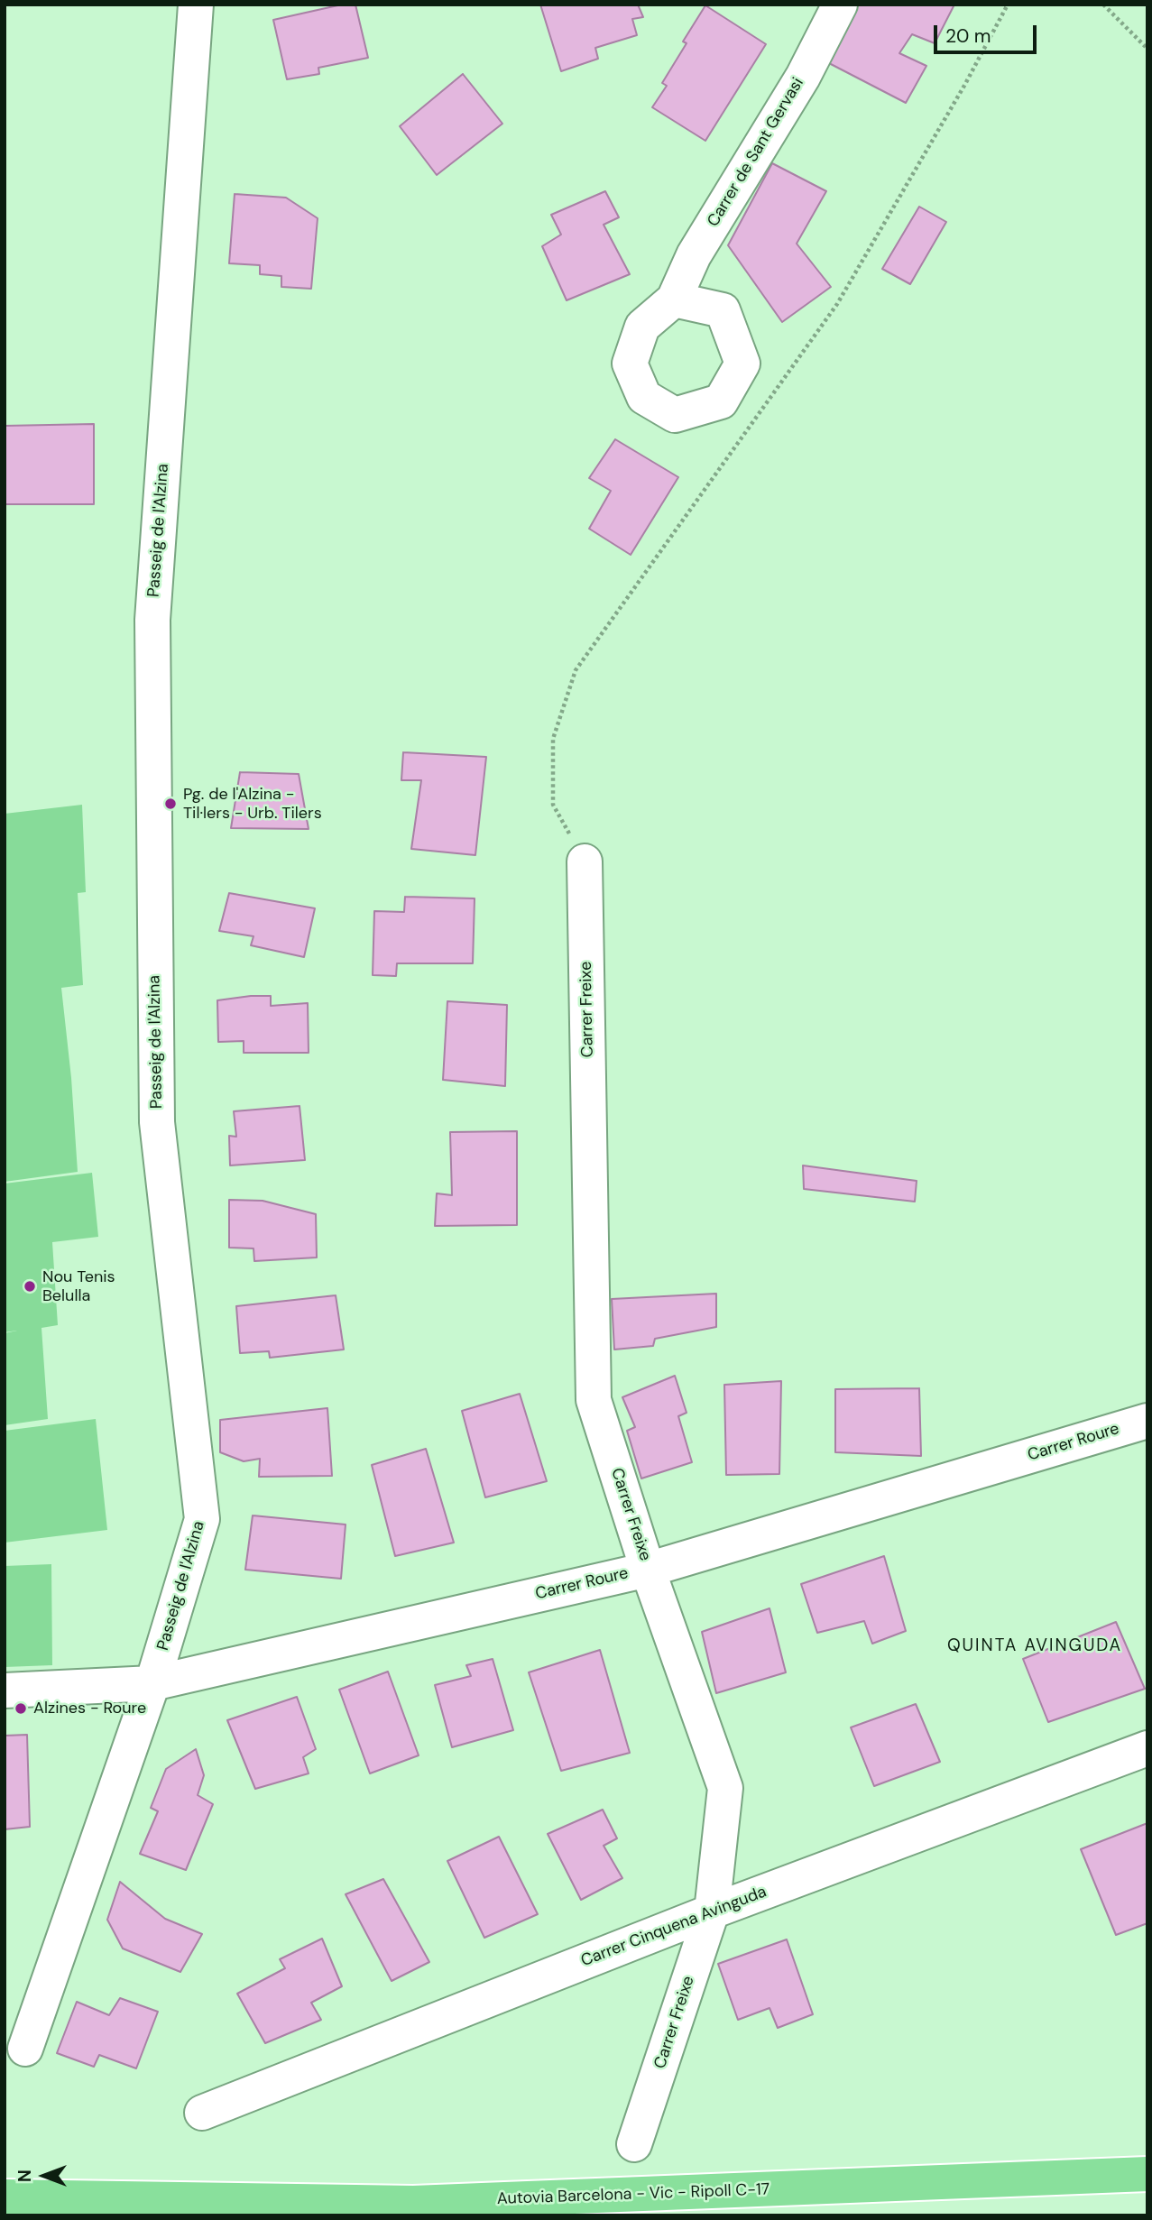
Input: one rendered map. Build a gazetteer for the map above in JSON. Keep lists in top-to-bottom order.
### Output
{
  "streets": {
    "highway": ["Autovia Barcelona - Vic - Ripoll C-17"],
    "street": [
      "Carrer de Sant Gervasi",
      "Passeig de l'Alzina",
      "Carrer Freixe",
      "Carrer Roure",
      "Carrer Cinquena Avinguda"
    ]
  },
  "crossings": [
    ["Passeig de l'Alzina", "Carrer Roure"],
    ["Carrer Freixe", "Carrer Roure"],
    ["Carrer Freixe", "Carrer Cinquena Avinguda"]
  ],
  "districts": ["QUINTA AVINGUDA"],
  "places": ["Pg. de l'Alzina - Til·lers - Urb. Tilers", "Nou Tenis Belulla", "Alzines - Roure"],
  "scale_bar": "20 m",
  "north": "left"
}
